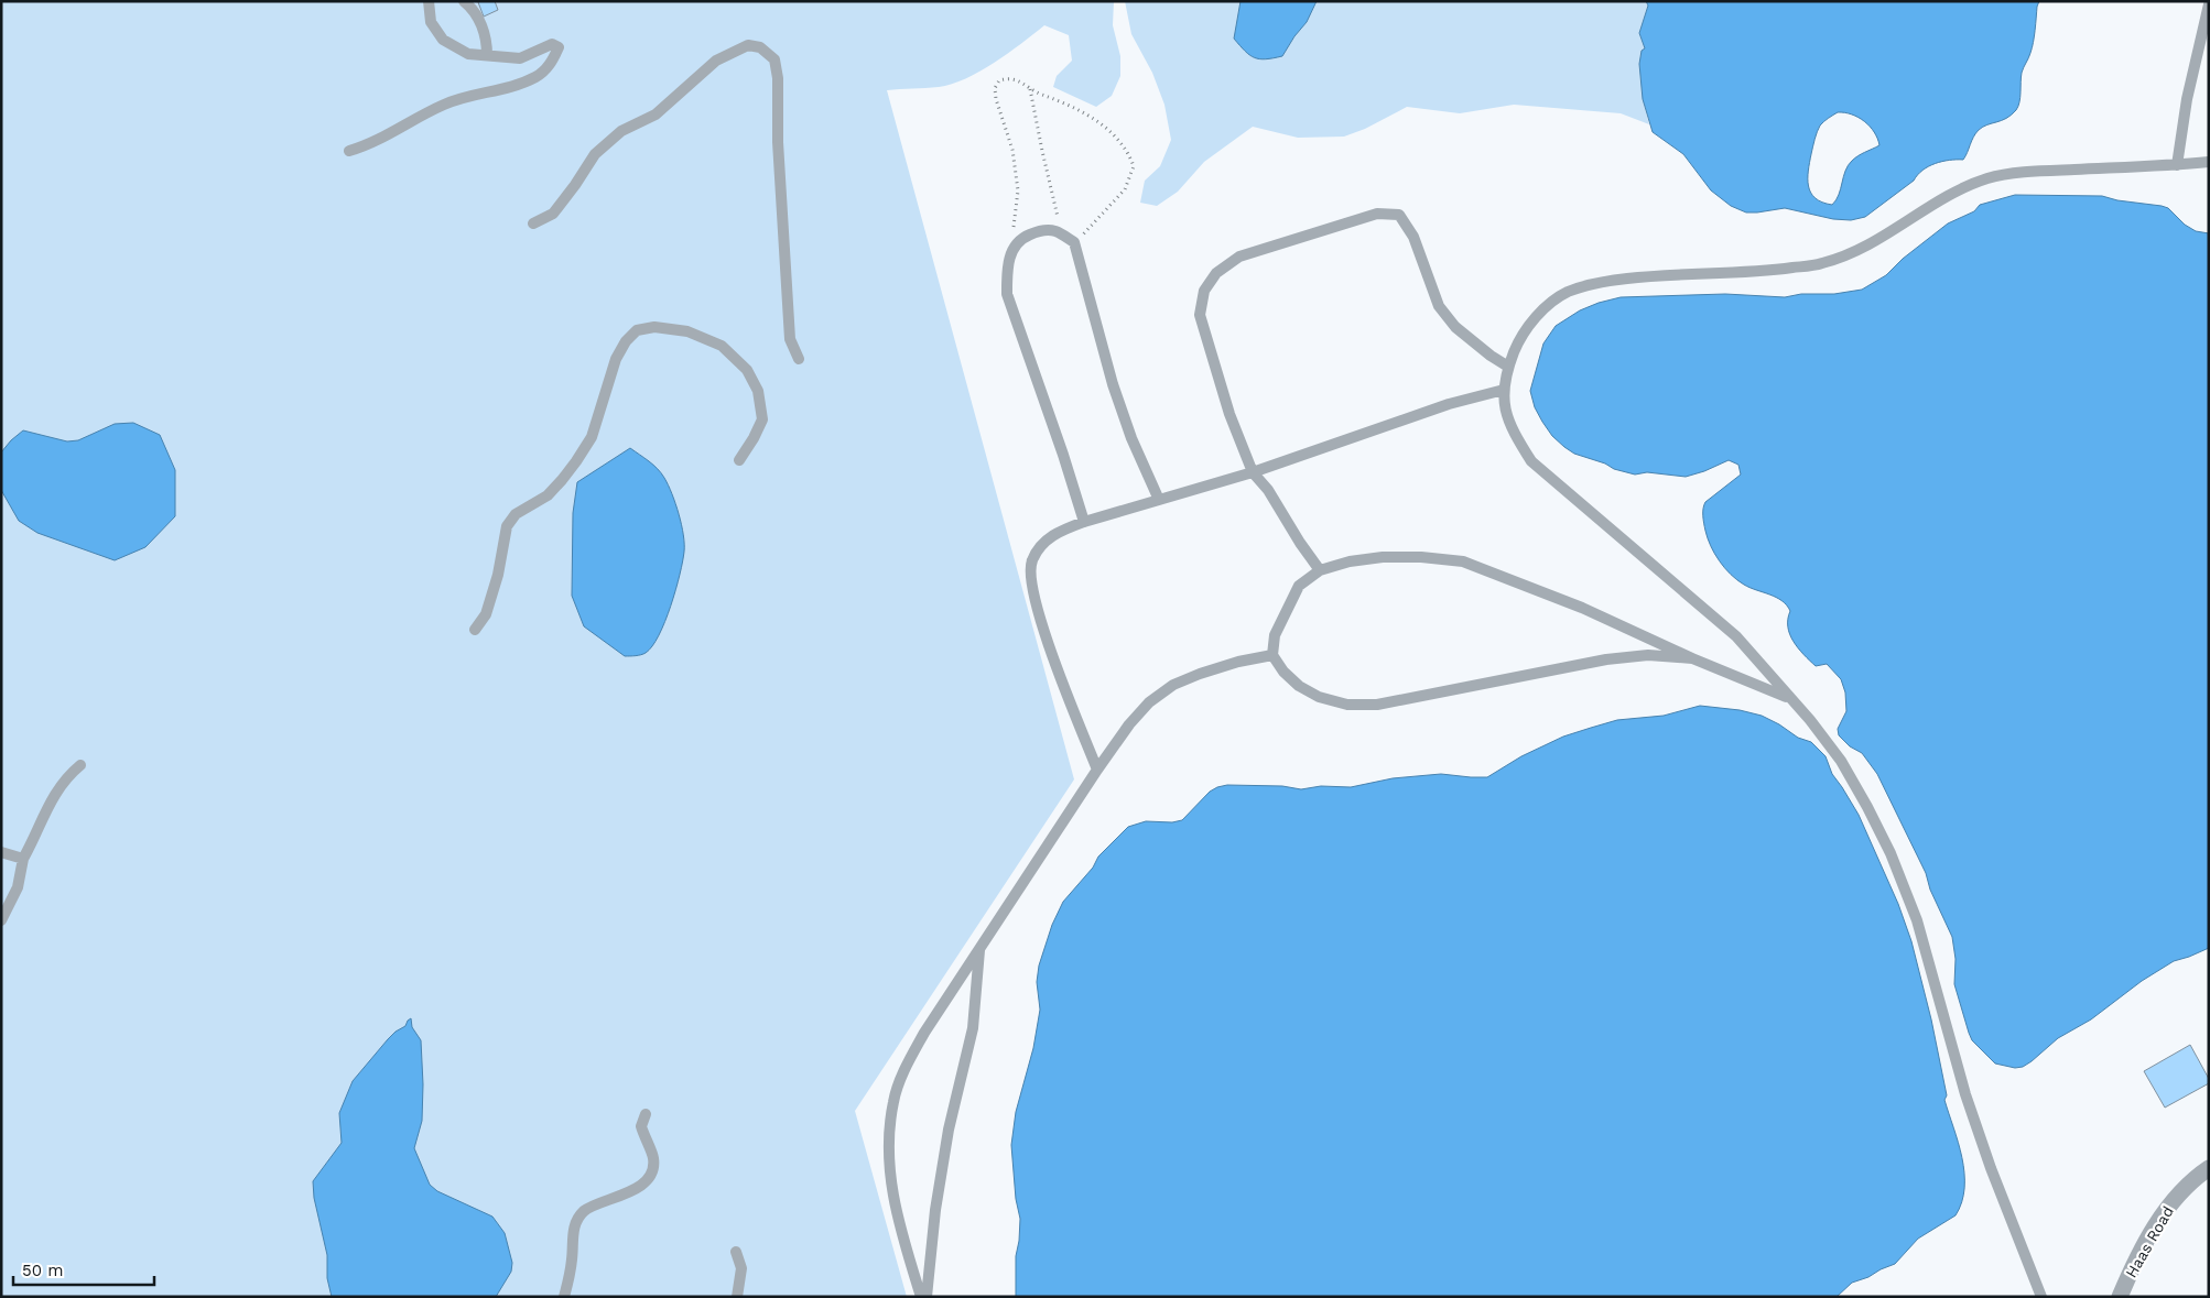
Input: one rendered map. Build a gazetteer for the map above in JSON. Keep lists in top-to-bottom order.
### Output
{
  "streets": {
    "street": ["Haas Road"]
  },
  "scale_bar": "50 m"
}
